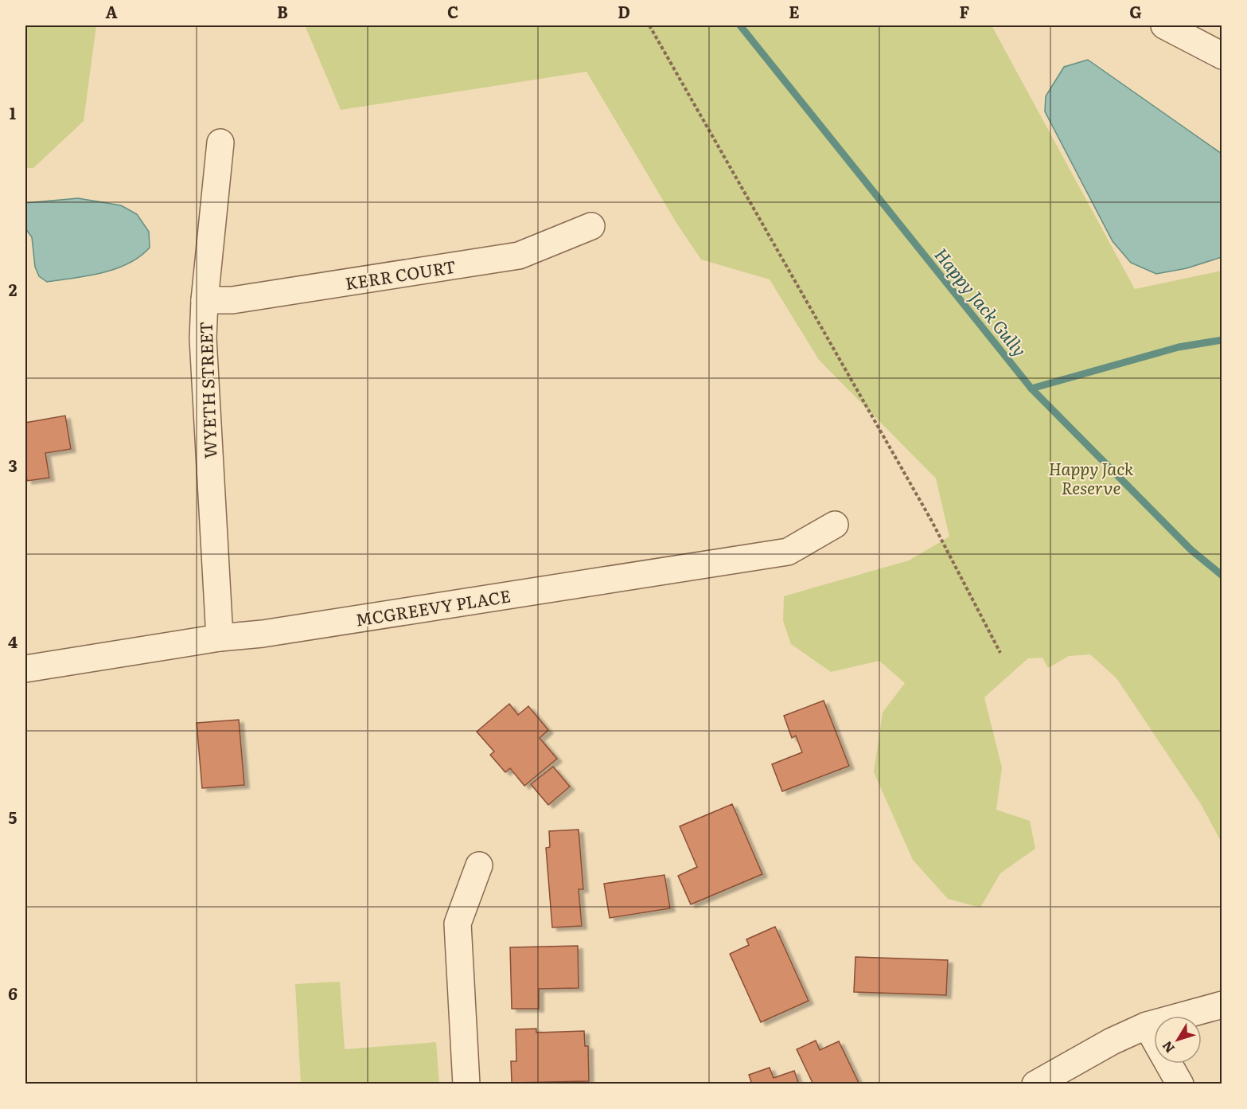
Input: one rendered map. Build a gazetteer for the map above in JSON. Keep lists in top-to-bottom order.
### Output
{
  "streets": {
    "street": ["KERR COURT", "WYETH STREET", "MCGREEVY PLACE"]
  },
  "crossings": [
    ["KERR COURT", "WYETH STREET"],
    ["WYETH STREET", "MCGREEVY PLACE"]
  ],
  "water": ["Happy Jack Gully"],
  "parks": ["Happy Jack Reserve"],
  "north": "bottom left",
  "grid": {
    "columns": [
      "A",
      "B",
      "C",
      "D",
      "E",
      "F",
      "G"
    ],
    "rows": [
      "1",
      "2",
      "3",
      "4",
      "5",
      "6"
    ]
  }
}
